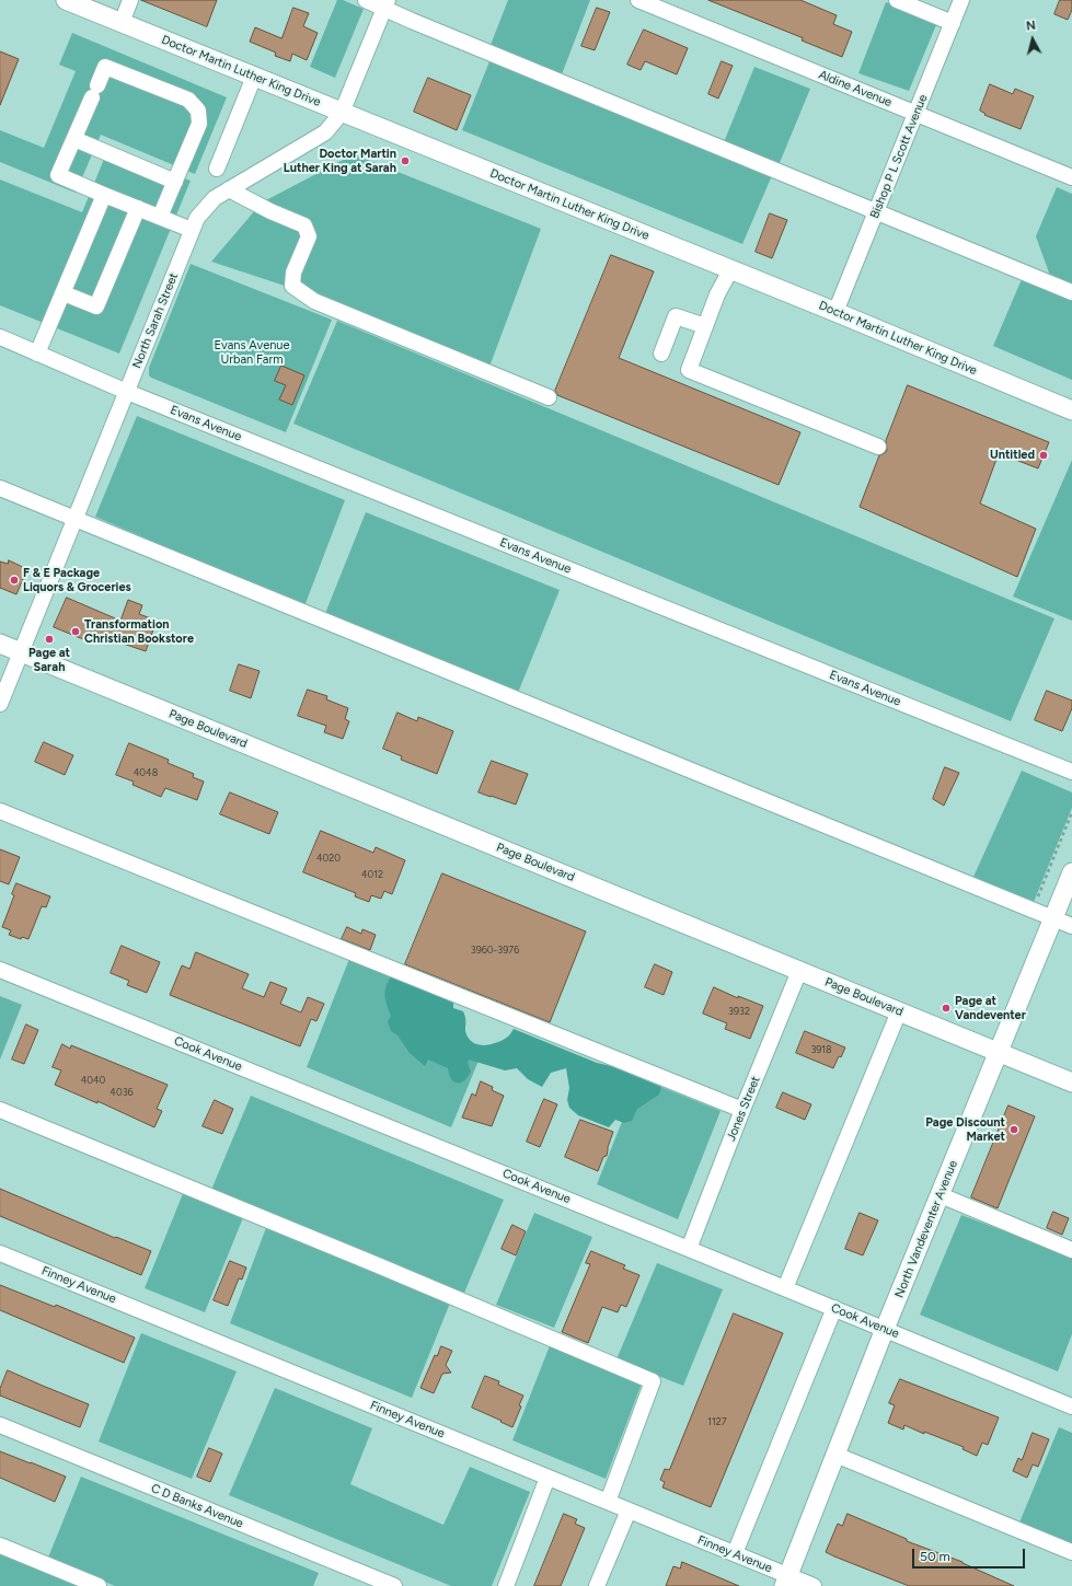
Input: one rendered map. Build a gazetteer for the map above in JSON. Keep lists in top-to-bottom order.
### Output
{
  "streets": {
    "main road": ["Doctor Martin Luther King Drive", "Page Boulevard", "North Vandeventer Avenue"],
    "street": [
      "Aldine Avenue",
      "Bishop P L Scott Avenue",
      "North Sarah Street",
      "Evans Avenue",
      "Cook Avenue",
      "Jones Street",
      "Finney Avenue",
      "C D Banks Avenue"
    ]
  },
  "crossings": [
    ["Doctor Martin Luther King Drive", "Bishop P L Scott Avenue"],
    ["Doctor Martin Luther King Drive", "North Sarah Street"],
    ["Aldine Avenue", "Bishop P L Scott Avenue"],
    ["North Sarah Street", "Evans Avenue"],
    ["North Sarah Street", "Page Boulevard"],
    ["Page Boulevard", "Jones Street"],
    ["Page Boulevard", "North Vandeventer Avenue"],
    ["Cook Avenue", "Jones Street"],
    ["Cook Avenue", "North Vandeventer Avenue"],
    ["North Vandeventer Avenue", "Finney Avenue"]
  ],
  "parks": ["Evans Avenue Urban Farm"],
  "places": [
    "Doctor Martin Luther King at Sarah",
    "Untitled",
    "F & E Package Liquors & Groceries",
    "Transformation Christian Bookstore",
    "Page at Sarah",
    "Page at Vandeventer",
    "Page Discount Market"
  ],
  "house_numbers": [
    "4048",
    "4020",
    "4012",
    "3960-3976",
    "3932",
    "3918",
    "4040",
    "4036",
    "1127"
  ],
  "scale_bar": "50 m",
  "north": "top"
}
